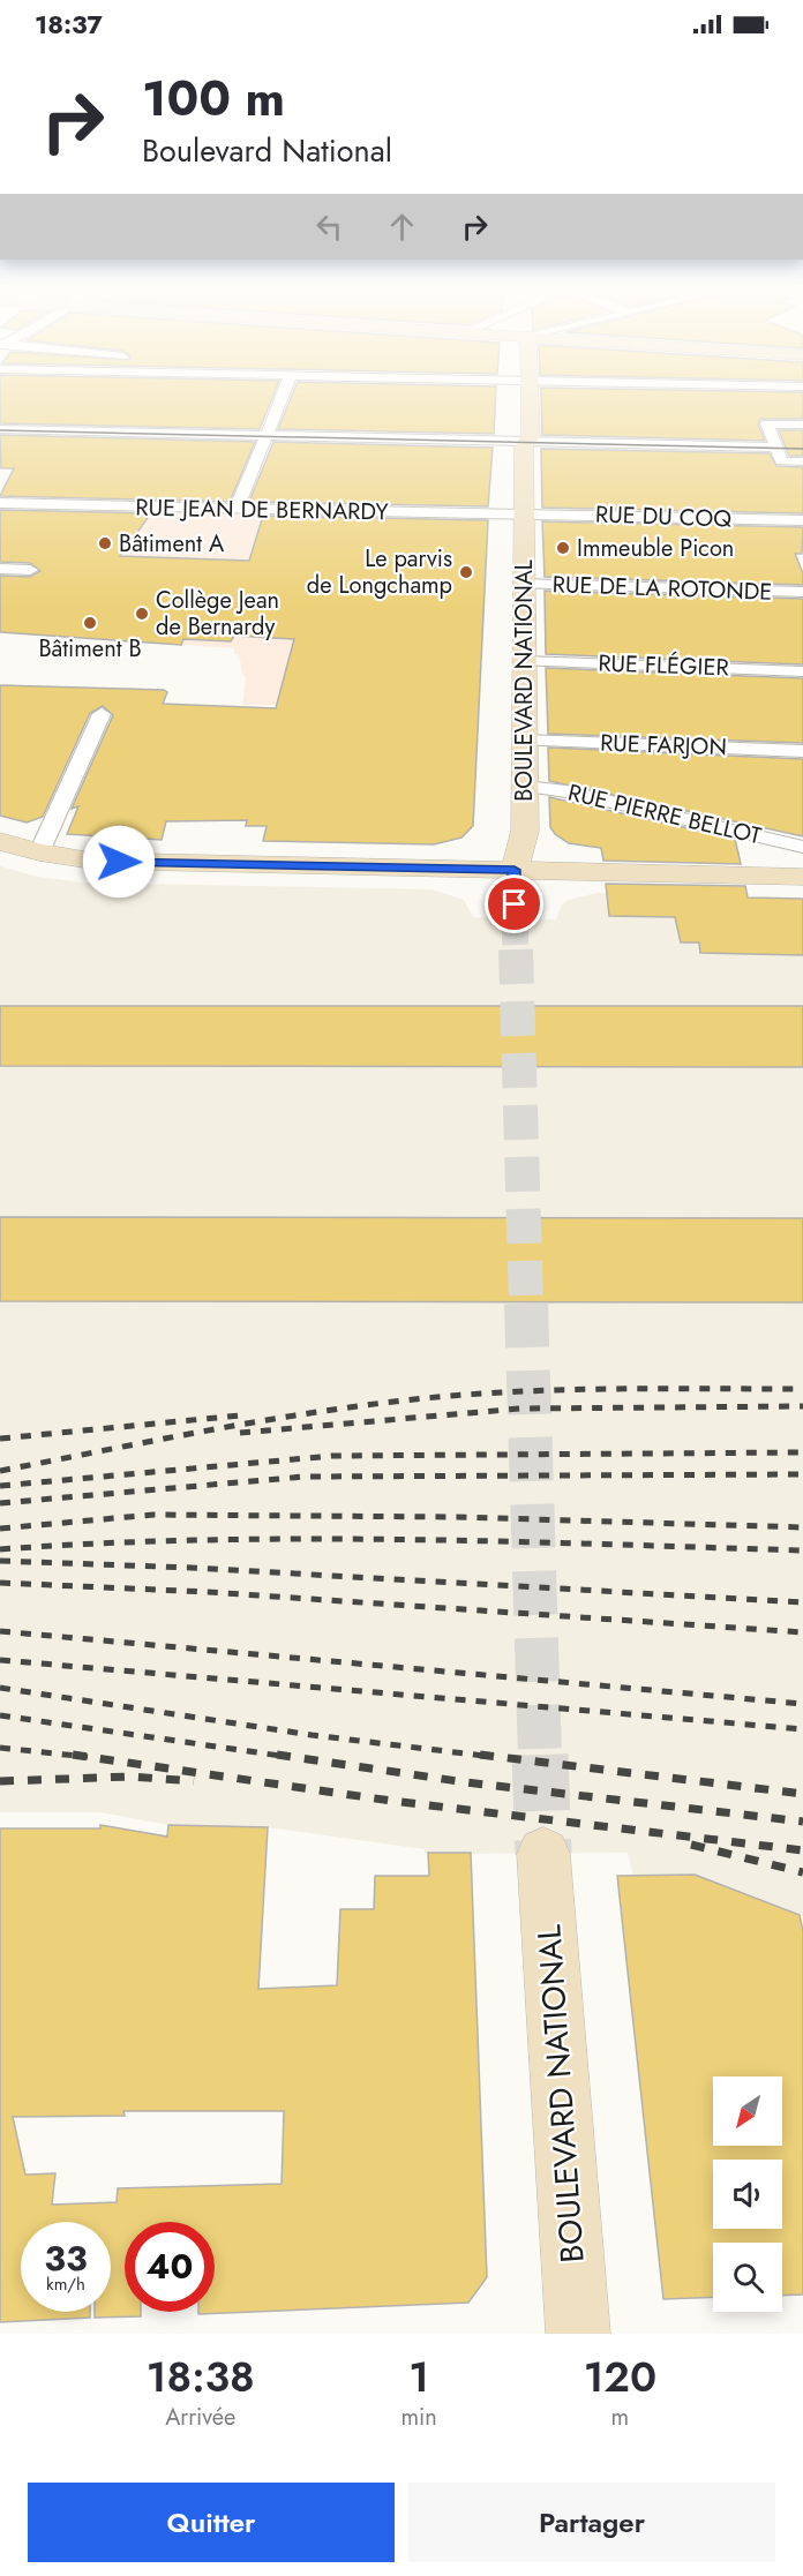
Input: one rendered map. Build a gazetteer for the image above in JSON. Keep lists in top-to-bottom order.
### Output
{
  "streets": {
    "main road": ["BOULEVARD NATIONAL"],
    "street": [
      "RUE JEAN DE BERNARDY",
      "RUE DU COQ",
      "RUE DE LA ROTONDE",
      "RUE FLÉGIER",
      "RUE FARJON",
      "RUE PIERRE BELLOT"
    ]
  },
  "crossings": [
    ["RUE JEAN DE BERNARDY", "RUE DU COQ"],
    ["RUE JEAN DE BERNARDY", "BOULEVARD NATIONAL"],
    ["RUE DU COQ", "BOULEVARD NATIONAL"],
    ["RUE DE LA ROTONDE", "BOULEVARD NATIONAL"],
    ["RUE FLÉGIER", "BOULEVARD NATIONAL"],
    ["BOULEVARD NATIONAL", "RUE FARJON"],
    ["BOULEVARD NATIONAL", "RUE PIERRE BELLOT"]
  ],
  "places": [
    "Bâtiment A",
    "Immeuble Picon",
    "Le parvis de Longchamp",
    "Collège Jean de Bernardy",
    "Bâtiment B"
  ],
  "north": "bottom left",
  "page": {
    "status": "18:37",
    "turn": ["100 m", "Boulevard National"],
    "speed": "33 km/h",
    "limit": "40",
    "eta": [
      "18:38",
      "Arrivée",
      "1",
      "min",
      "120",
      "m"
    ],
    "buttons": ["Quitter", "Partager"]
  }
}
